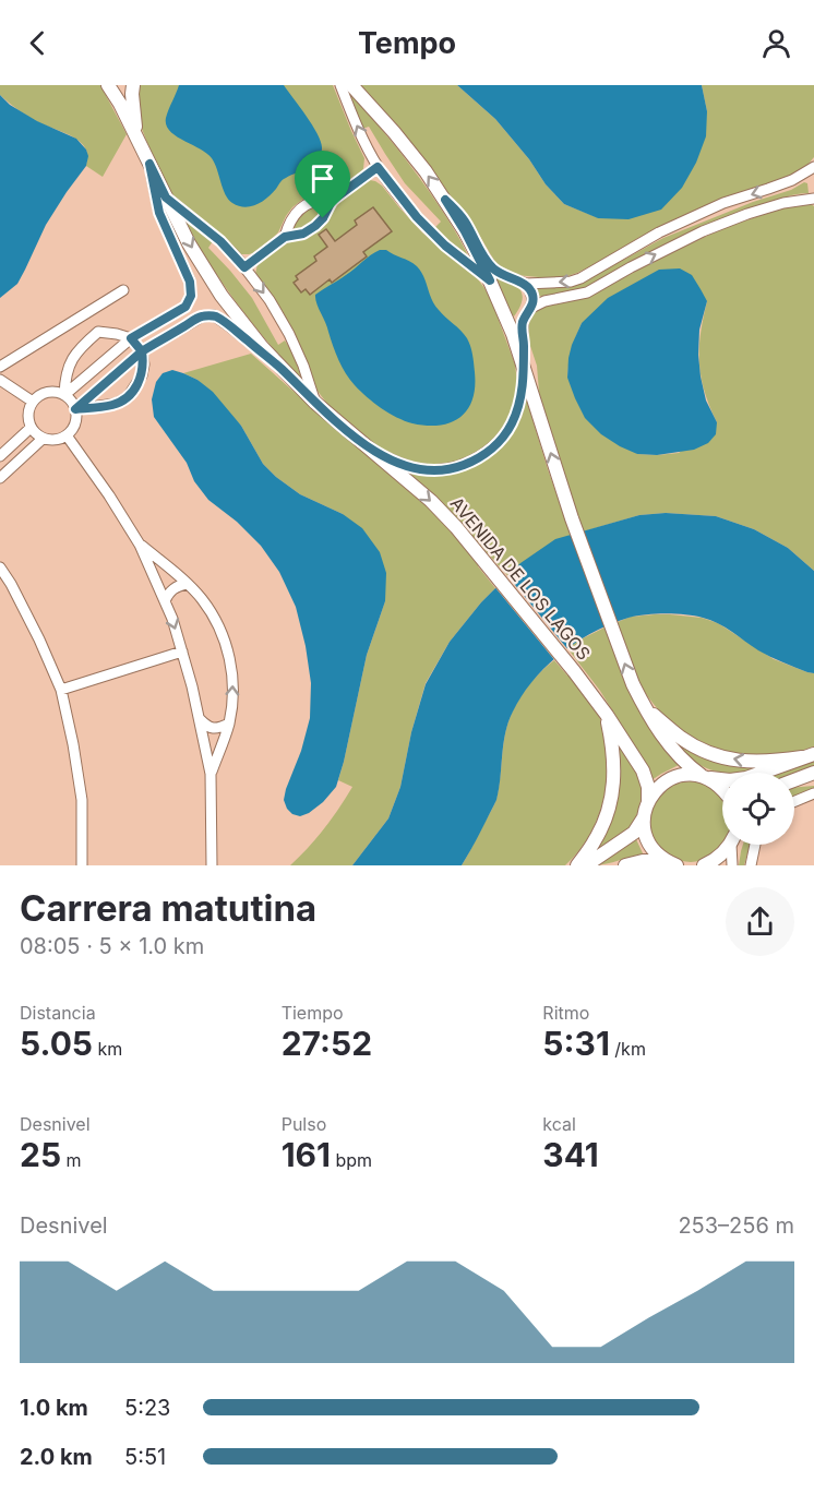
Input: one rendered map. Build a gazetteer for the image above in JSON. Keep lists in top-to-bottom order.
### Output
{
  "streets": {
    "street": ["AVENIDA DE LOS LAGOS"]
  },
  "page": {
    "header": "Tempo",
    "heading": ["Carrera matutina", "08:05 · 5 × 1.0 km"],
    "stats": [
      ["Distancia", "5.05 km"],
      ["Tiempo", "27:52"],
      ["Ritmo", "5:31 /km"],
      ["Desnivel", "25 m"],
      ["Pulso", "161 bpm"],
      ["kcal", "341"]
    ],
    "chart": ["Desnivel", "253–256 m"],
    "list": [
      {
        "name": "1.0 km",
        "note": "5:23"
      },
      {
        "name": "2.0 km",
        "note": "5:51"
      }
    ]
  }
}
